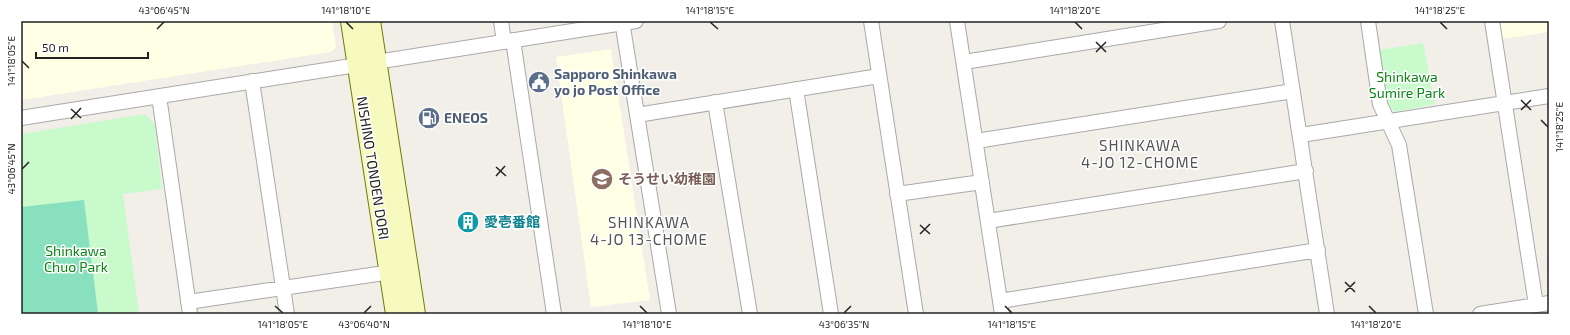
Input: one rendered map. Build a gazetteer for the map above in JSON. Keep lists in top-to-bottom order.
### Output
{
  "streets": {
    "street": ["NISHINO TONDEN DORI"]
  },
  "districts": ["SHINKAWA 4-JO 12-CHOME", "SHINKAWA 4-JO 13-CHOME"],
  "parks": ["Shinkawa Sumire Park", "Shinkawa Chuo Park"],
  "places": {
    "public building": ["Sapporo Shinkawa yo jo Post Office"],
    "fuel station": ["ENEOS"],
    "school or university": ["そうせい幼稚園"],
    "building": ["愛壱番館"]
  },
  "scale_bar": "50 m",
  "coordinates": [
    "43°06'45\"N",
    "141°18'10\"E",
    "141°18'15\"E",
    "141°18'20\"E",
    "141°18'25\"E",
    "141°18'05\"E",
    "43°06'40\"N",
    "43°06'35\"N"
  ]
}
